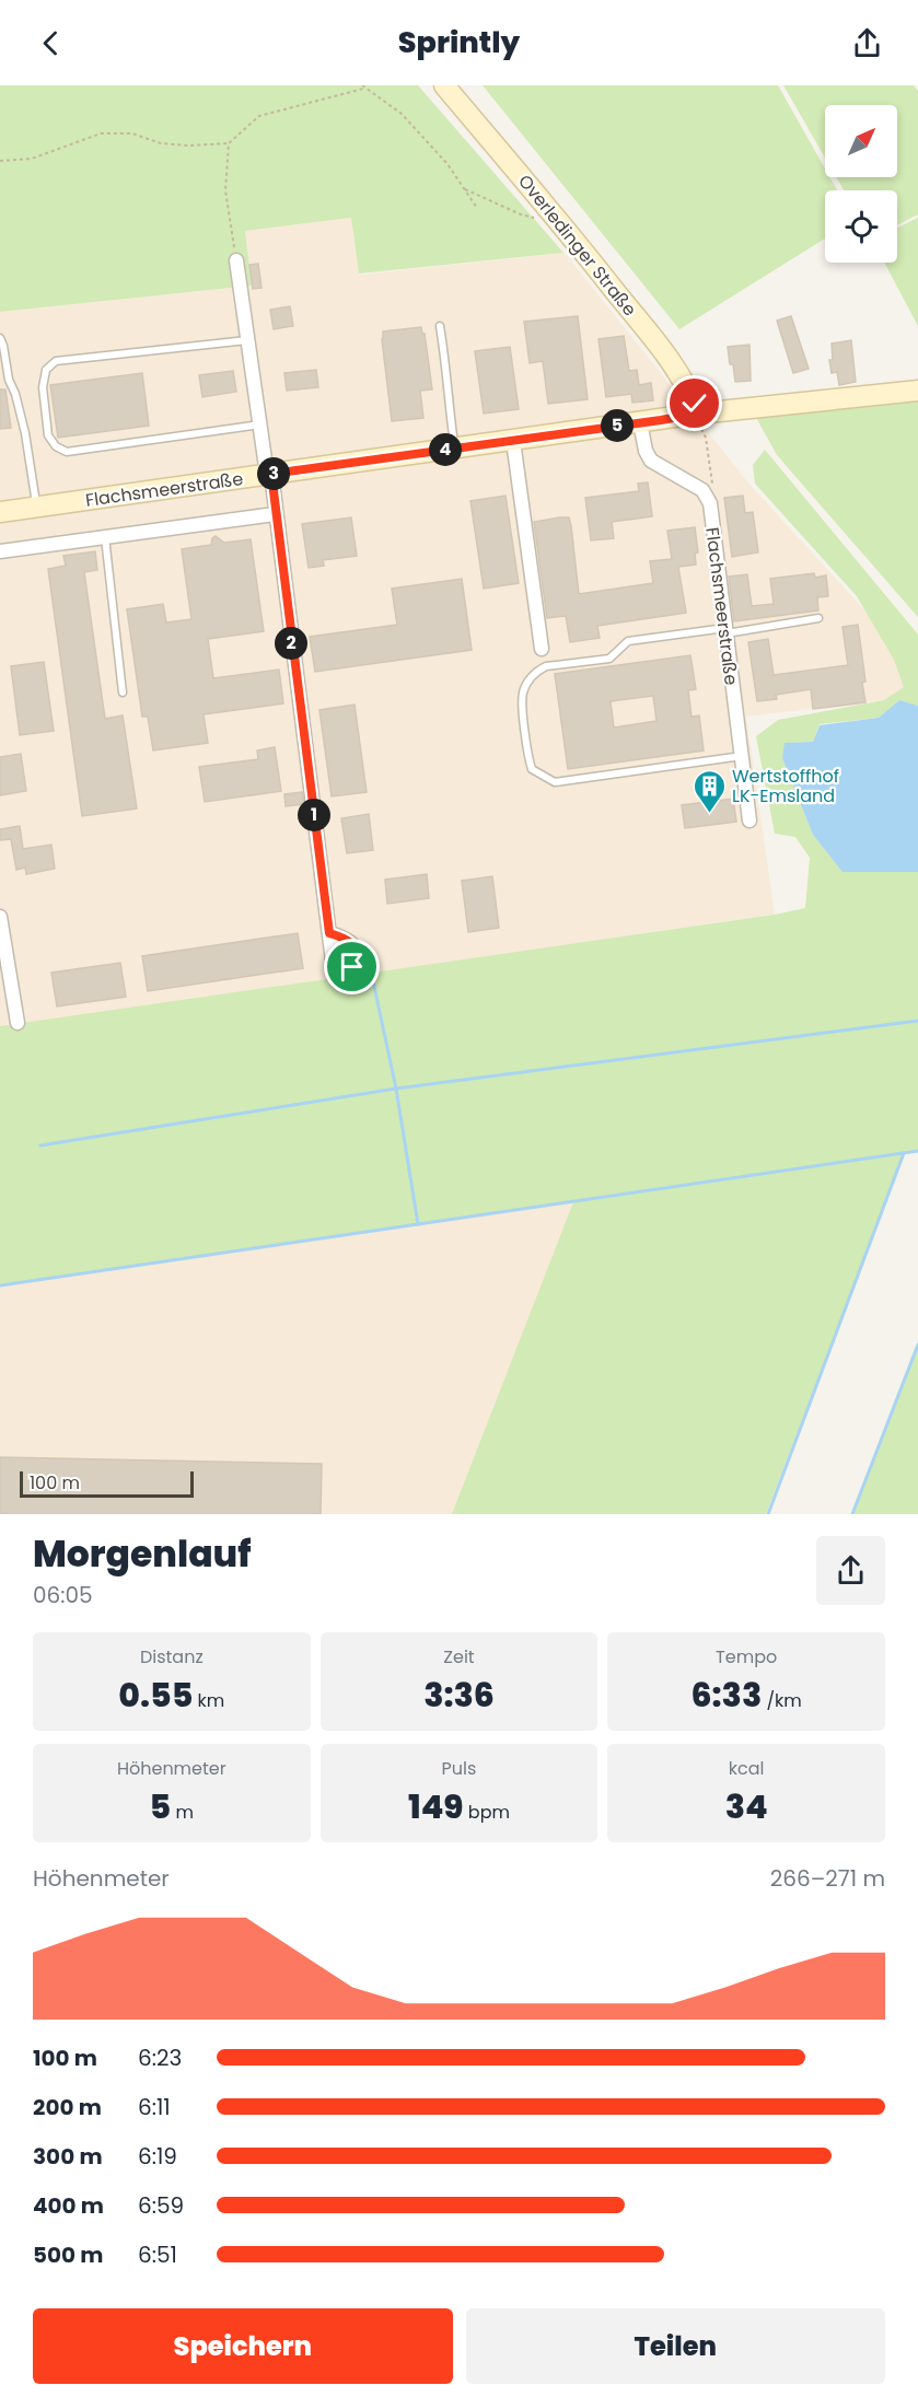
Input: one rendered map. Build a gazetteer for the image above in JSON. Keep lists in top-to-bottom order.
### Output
{
  "streets": {
    "street": ["Overledinger Straße", "Flachsmeerstraße"]
  },
  "crossings": [
    ["Overledinger Straße", "Flachsmeerstraße"]
  ],
  "places": {
    "building": ["Wertstoffhof LK-Emsland"]
  },
  "scale_bar": "100 m",
  "north": "top right",
  "page": {
    "header": "Sprintly",
    "pins": [
      "5",
      "4",
      "3",
      "2",
      "1"
    ],
    "scale": "100 m",
    "heading": ["Morgenlauf", "06:05"],
    "stats": [
      ["Distanz", "0.55 km"],
      ["Zeit", "3:36"],
      ["Tempo", "6:33 /km"],
      ["Höhenmeter", "5 m"],
      ["Puls", "149 bpm"],
      ["kcal", "34"]
    ],
    "chart": ["Höhenmeter", "266–271 m"],
    "list": [
      {
        "name": "100 m",
        "note": "6:23"
      },
      {
        "name": "200 m",
        "note": "6:11"
      },
      {
        "name": "300 m",
        "note": "6:19"
      },
      {
        "name": "400 m",
        "note": "6:59"
      },
      {
        "name": "500 m",
        "note": "6:51"
      }
    ],
    "buttons": ["Speichern", "Teilen"]
  }
}
